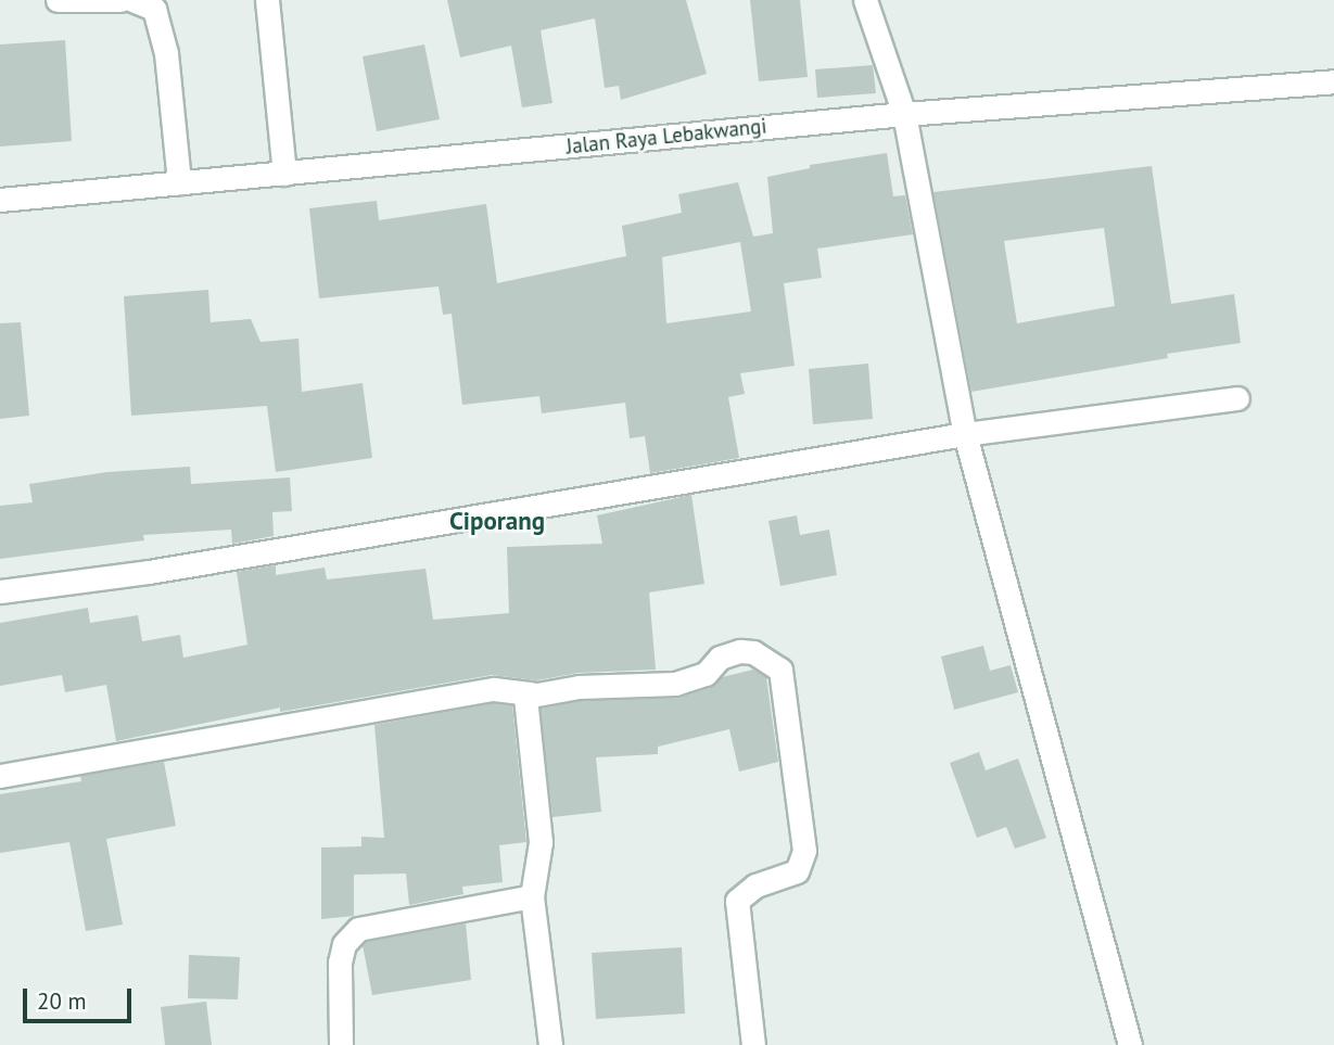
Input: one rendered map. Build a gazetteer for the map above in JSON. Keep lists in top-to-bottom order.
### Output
{
  "streets": {
    "street": ["Jalan Raya Lebakwangi"]
  },
  "districts": ["Ciporang"],
  "scale_bar": "20 m"
}
